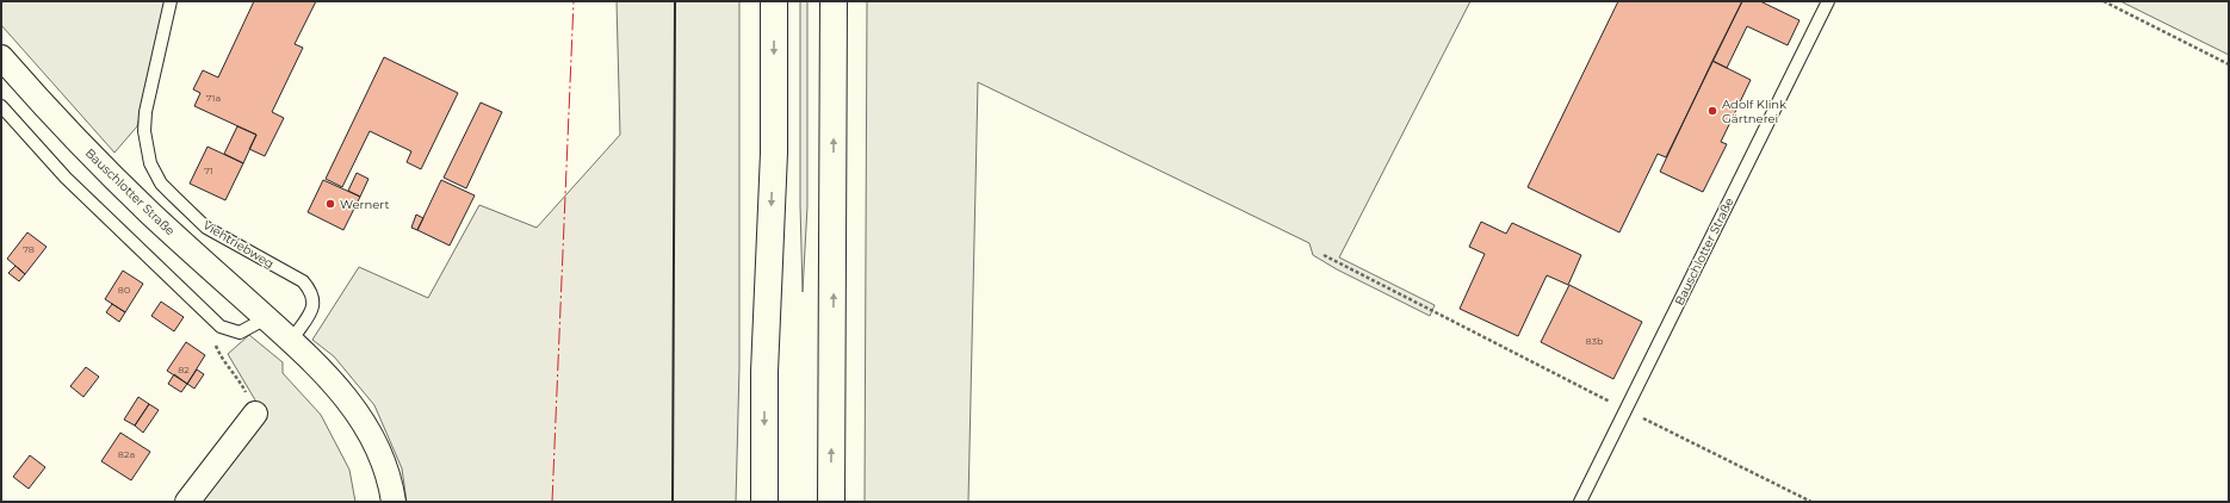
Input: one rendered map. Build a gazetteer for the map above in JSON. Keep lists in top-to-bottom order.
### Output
{
  "streets": {
    "street": ["Bauschlotter Straße"],
    "lane": ["Viehtriebweg"]
  },
  "crossings": [
    ["Bauschlotter Straße", "Viehtriebweg"]
  ],
  "places": ["Adolf Klink Gärtnerei", "Wernert"],
  "house_numbers": [
    "71a",
    "71",
    "78",
    "80",
    "83b",
    "82",
    "82a"
  ]
}
